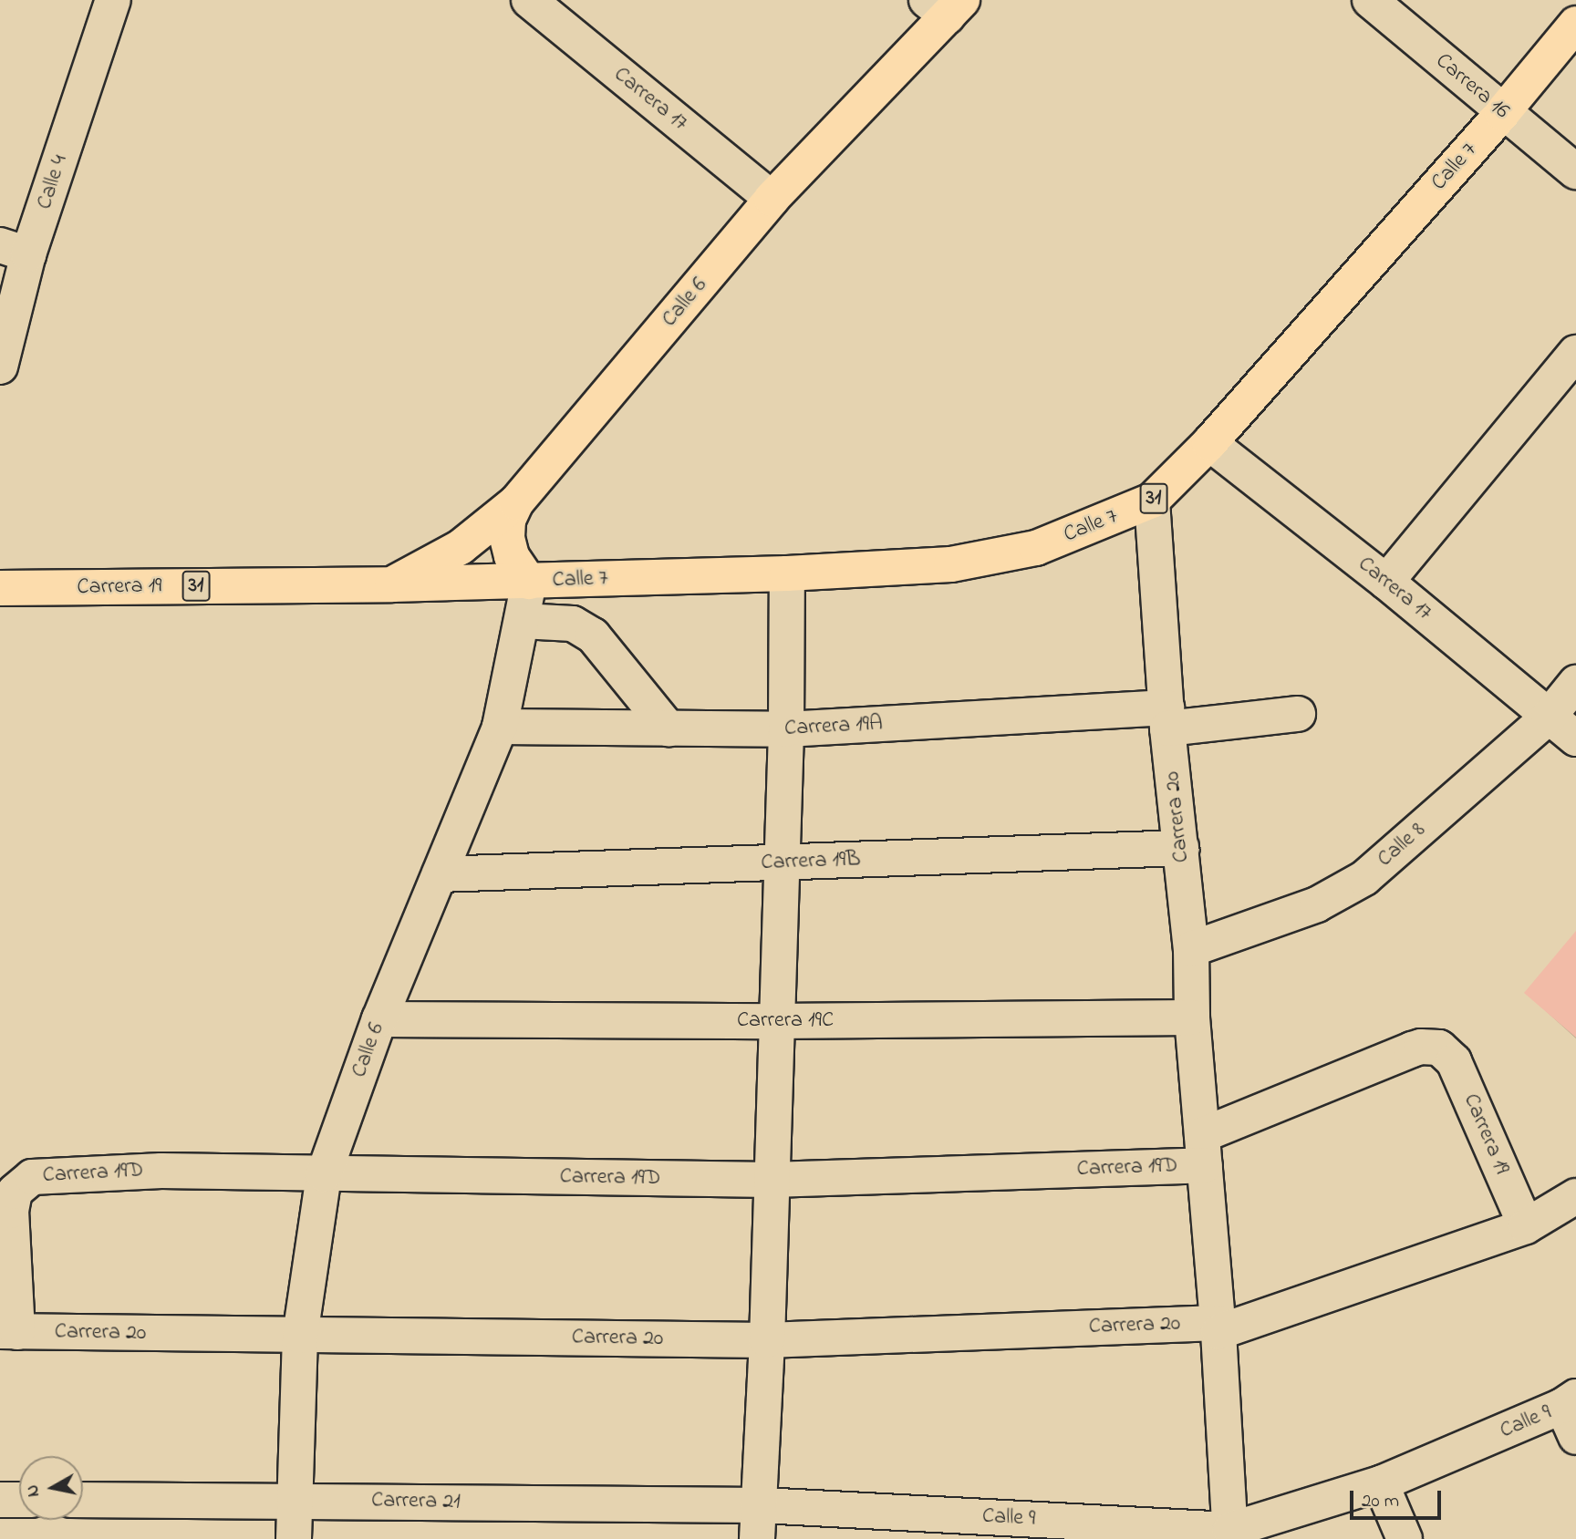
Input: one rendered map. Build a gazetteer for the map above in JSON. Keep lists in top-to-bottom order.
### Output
{
  "streets": {
    "main road": [
      "Calle 7",
      "Calle 6",
      "31",
      "Carrera 19"
    ],
    "street": [
      "Carrera 16",
      "Carrera 17",
      "Calle 4",
      "Carrera 19A",
      "Carrera 20",
      "Calle 8",
      "Carrera 19B",
      "Carrera 19C",
      "Carrera 19D",
      "Calle 9",
      "Carrera 21"
    ]
  },
  "crossings": [
    ["Carrera 16", "Calle 7"],
    ["Carrera 17", "Calle 7"],
    ["Carrera 17", "Calle 6"],
    ["Carrera 17", "Calle 8"],
    ["Calle 7", "Calle 6"],
    ["Calle 7", "Carrera 19"],
    ["Calle 7", "Carrera 20"],
    ["Calle 6", "Carrera 19"],
    ["Calle 6", "Carrera 19A"],
    ["Calle 6", "Carrera 20"],
    ["Calle 6", "Carrera 19B"],
    ["Calle 6", "Carrera 19C"],
    ["Calle 6", "Carrera 19D"],
    ["Calle 6", "Carrera 21"],
    ["Carrera 19", "Carrera 20"],
    ["Carrera 19", "Carrera 19D"],
    ["Carrera 19A", "Carrera 20"],
    ["Carrera 20", "Calle 8"],
    ["Carrera 20", "Carrera 19B"],
    ["Carrera 20", "Carrera 19C"],
    ["Carrera 20", "Carrera 19D"],
    ["Carrera 20", "Calle 9"],
    ["Calle 9", "Carrera 21"]
  ],
  "scale_bar": "20 m",
  "north": "left"
}
